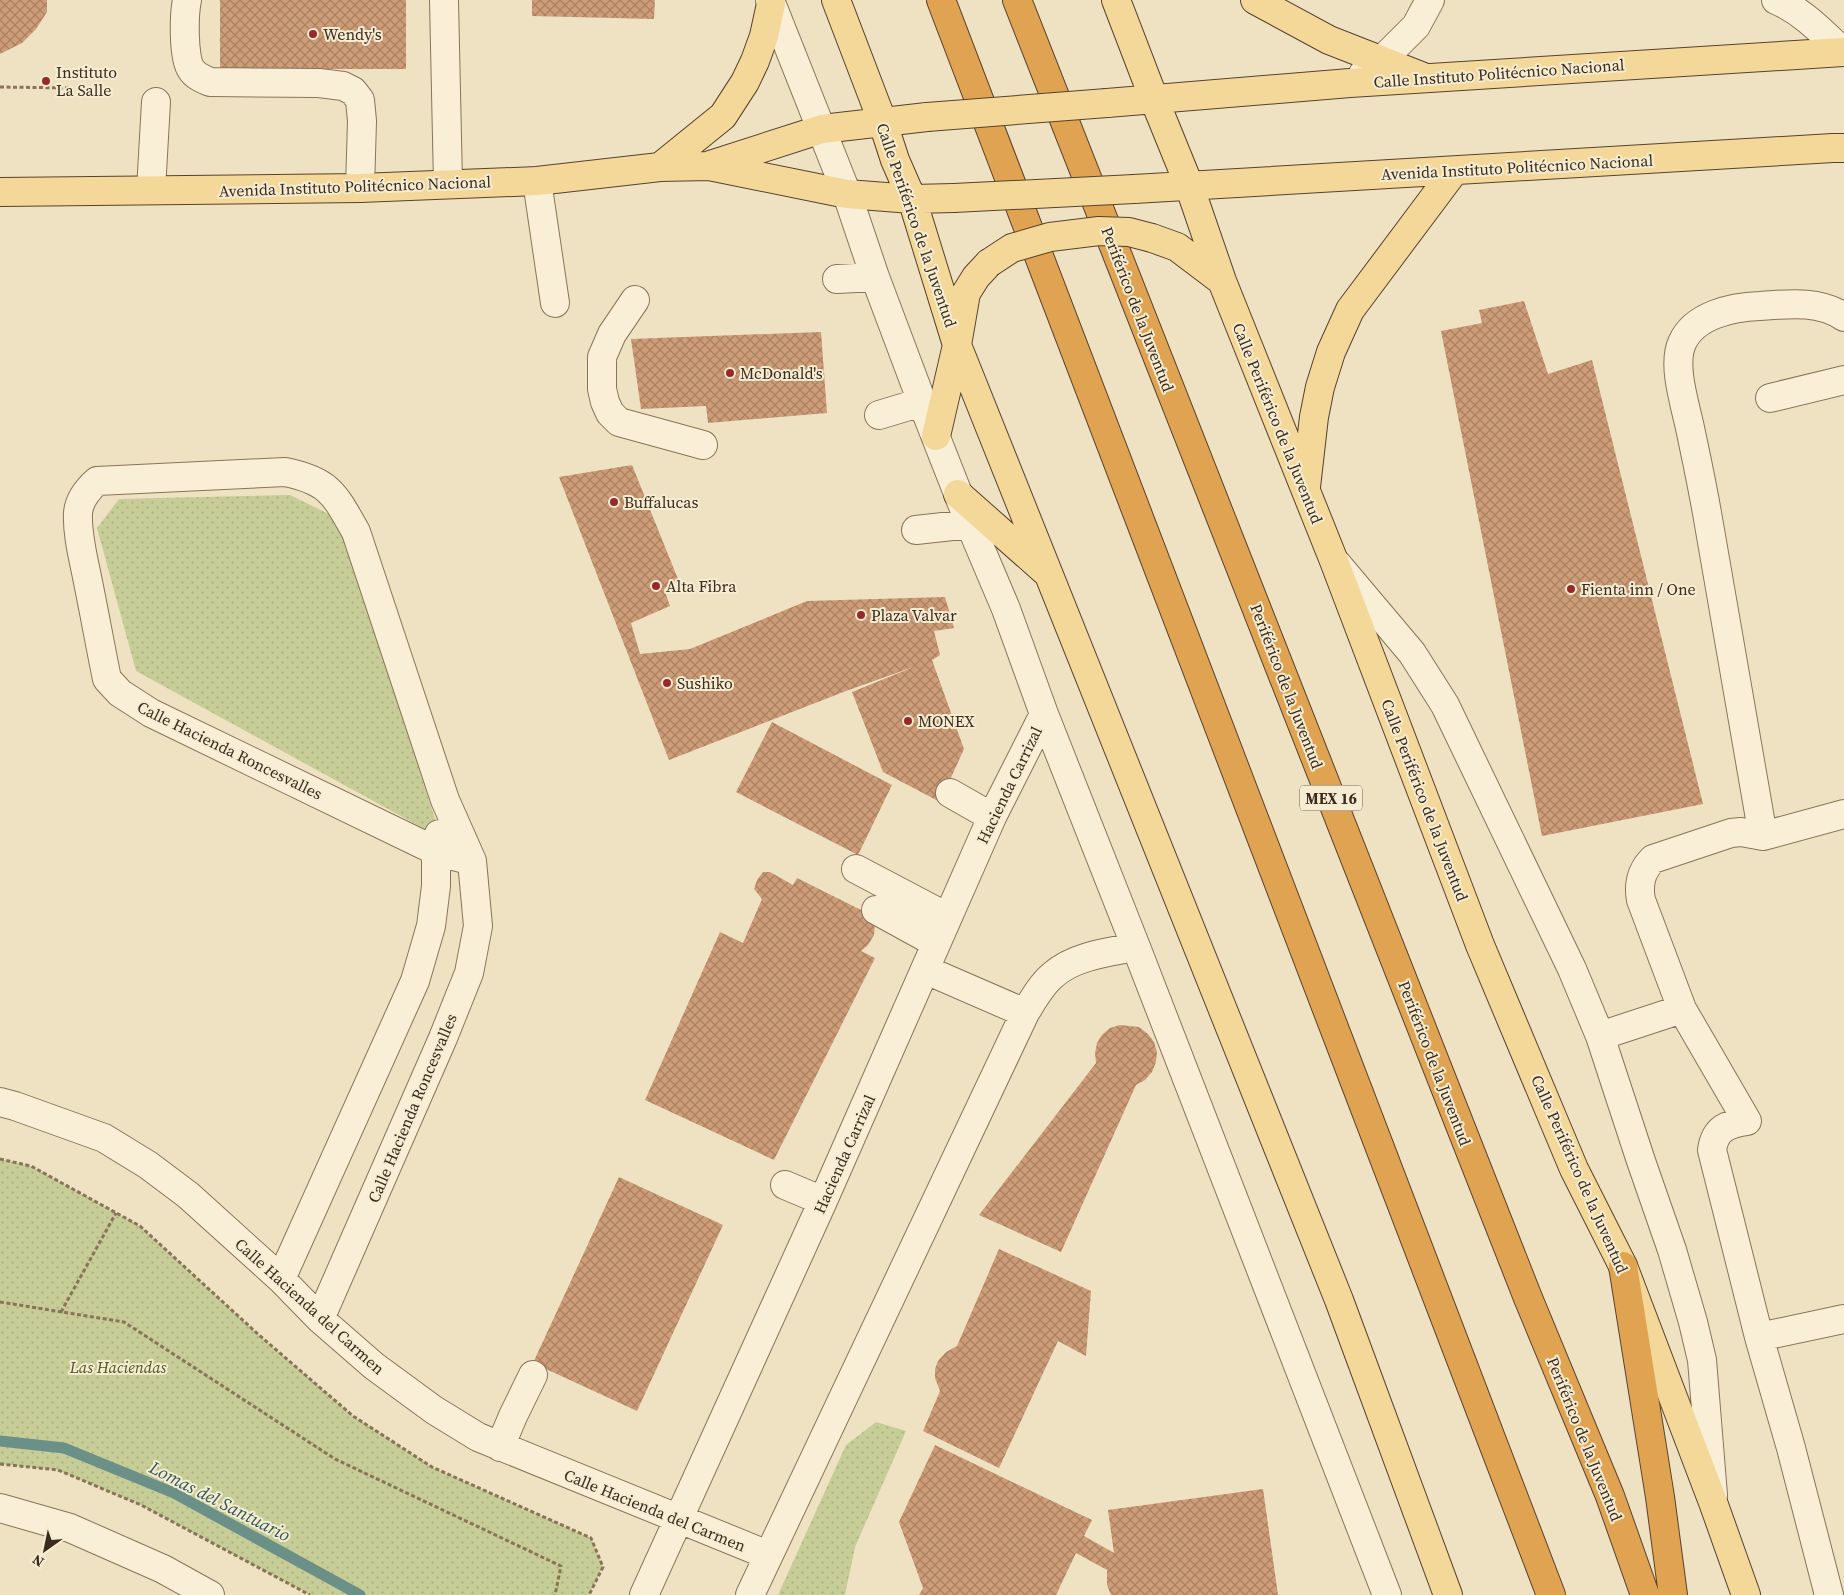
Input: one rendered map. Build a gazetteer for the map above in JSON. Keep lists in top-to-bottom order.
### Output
{
  "streets": {
    "highway": ["Periférico de la Juventud", "MEX 16"],
    "main road": ["Calle Instituto Politécnico Nacional", "Avenida Instituto Politécnico Nacional", "Calle Periférico de la Juventud"],
    "street": ["Calle Hacienda Roncesvalles", "Hacienda Carrizal", "Calle Hacienda del Carmen"]
  },
  "crossings": [
    ["Calle Instituto Politécnico Nacional", "Avenida Instituto Politécnico Nacional"],
    ["Calle Instituto Politécnico Nacional", "Calle Periférico de la Juventud"],
    ["Avenida Instituto Politécnico Nacional", "Calle Periférico de la Juventud"],
    ["Calle Hacienda Roncesvalles", "Calle Hacienda del Carmen"],
    ["Hacienda Carrizal", "Calle Hacienda del Carmen"]
  ],
  "water": ["Lomas del Santuario"],
  "parks": ["Las Haciendas"],
  "places": [
    "Wendy's",
    "Instituto La Salle",
    "McDonald's",
    "Buffalucas",
    "Alta Fibra",
    "Fienta inn / One",
    "Plaza Valvar",
    "Sushiko",
    "MONEX"
  ],
  "north": "bottom left"
}
